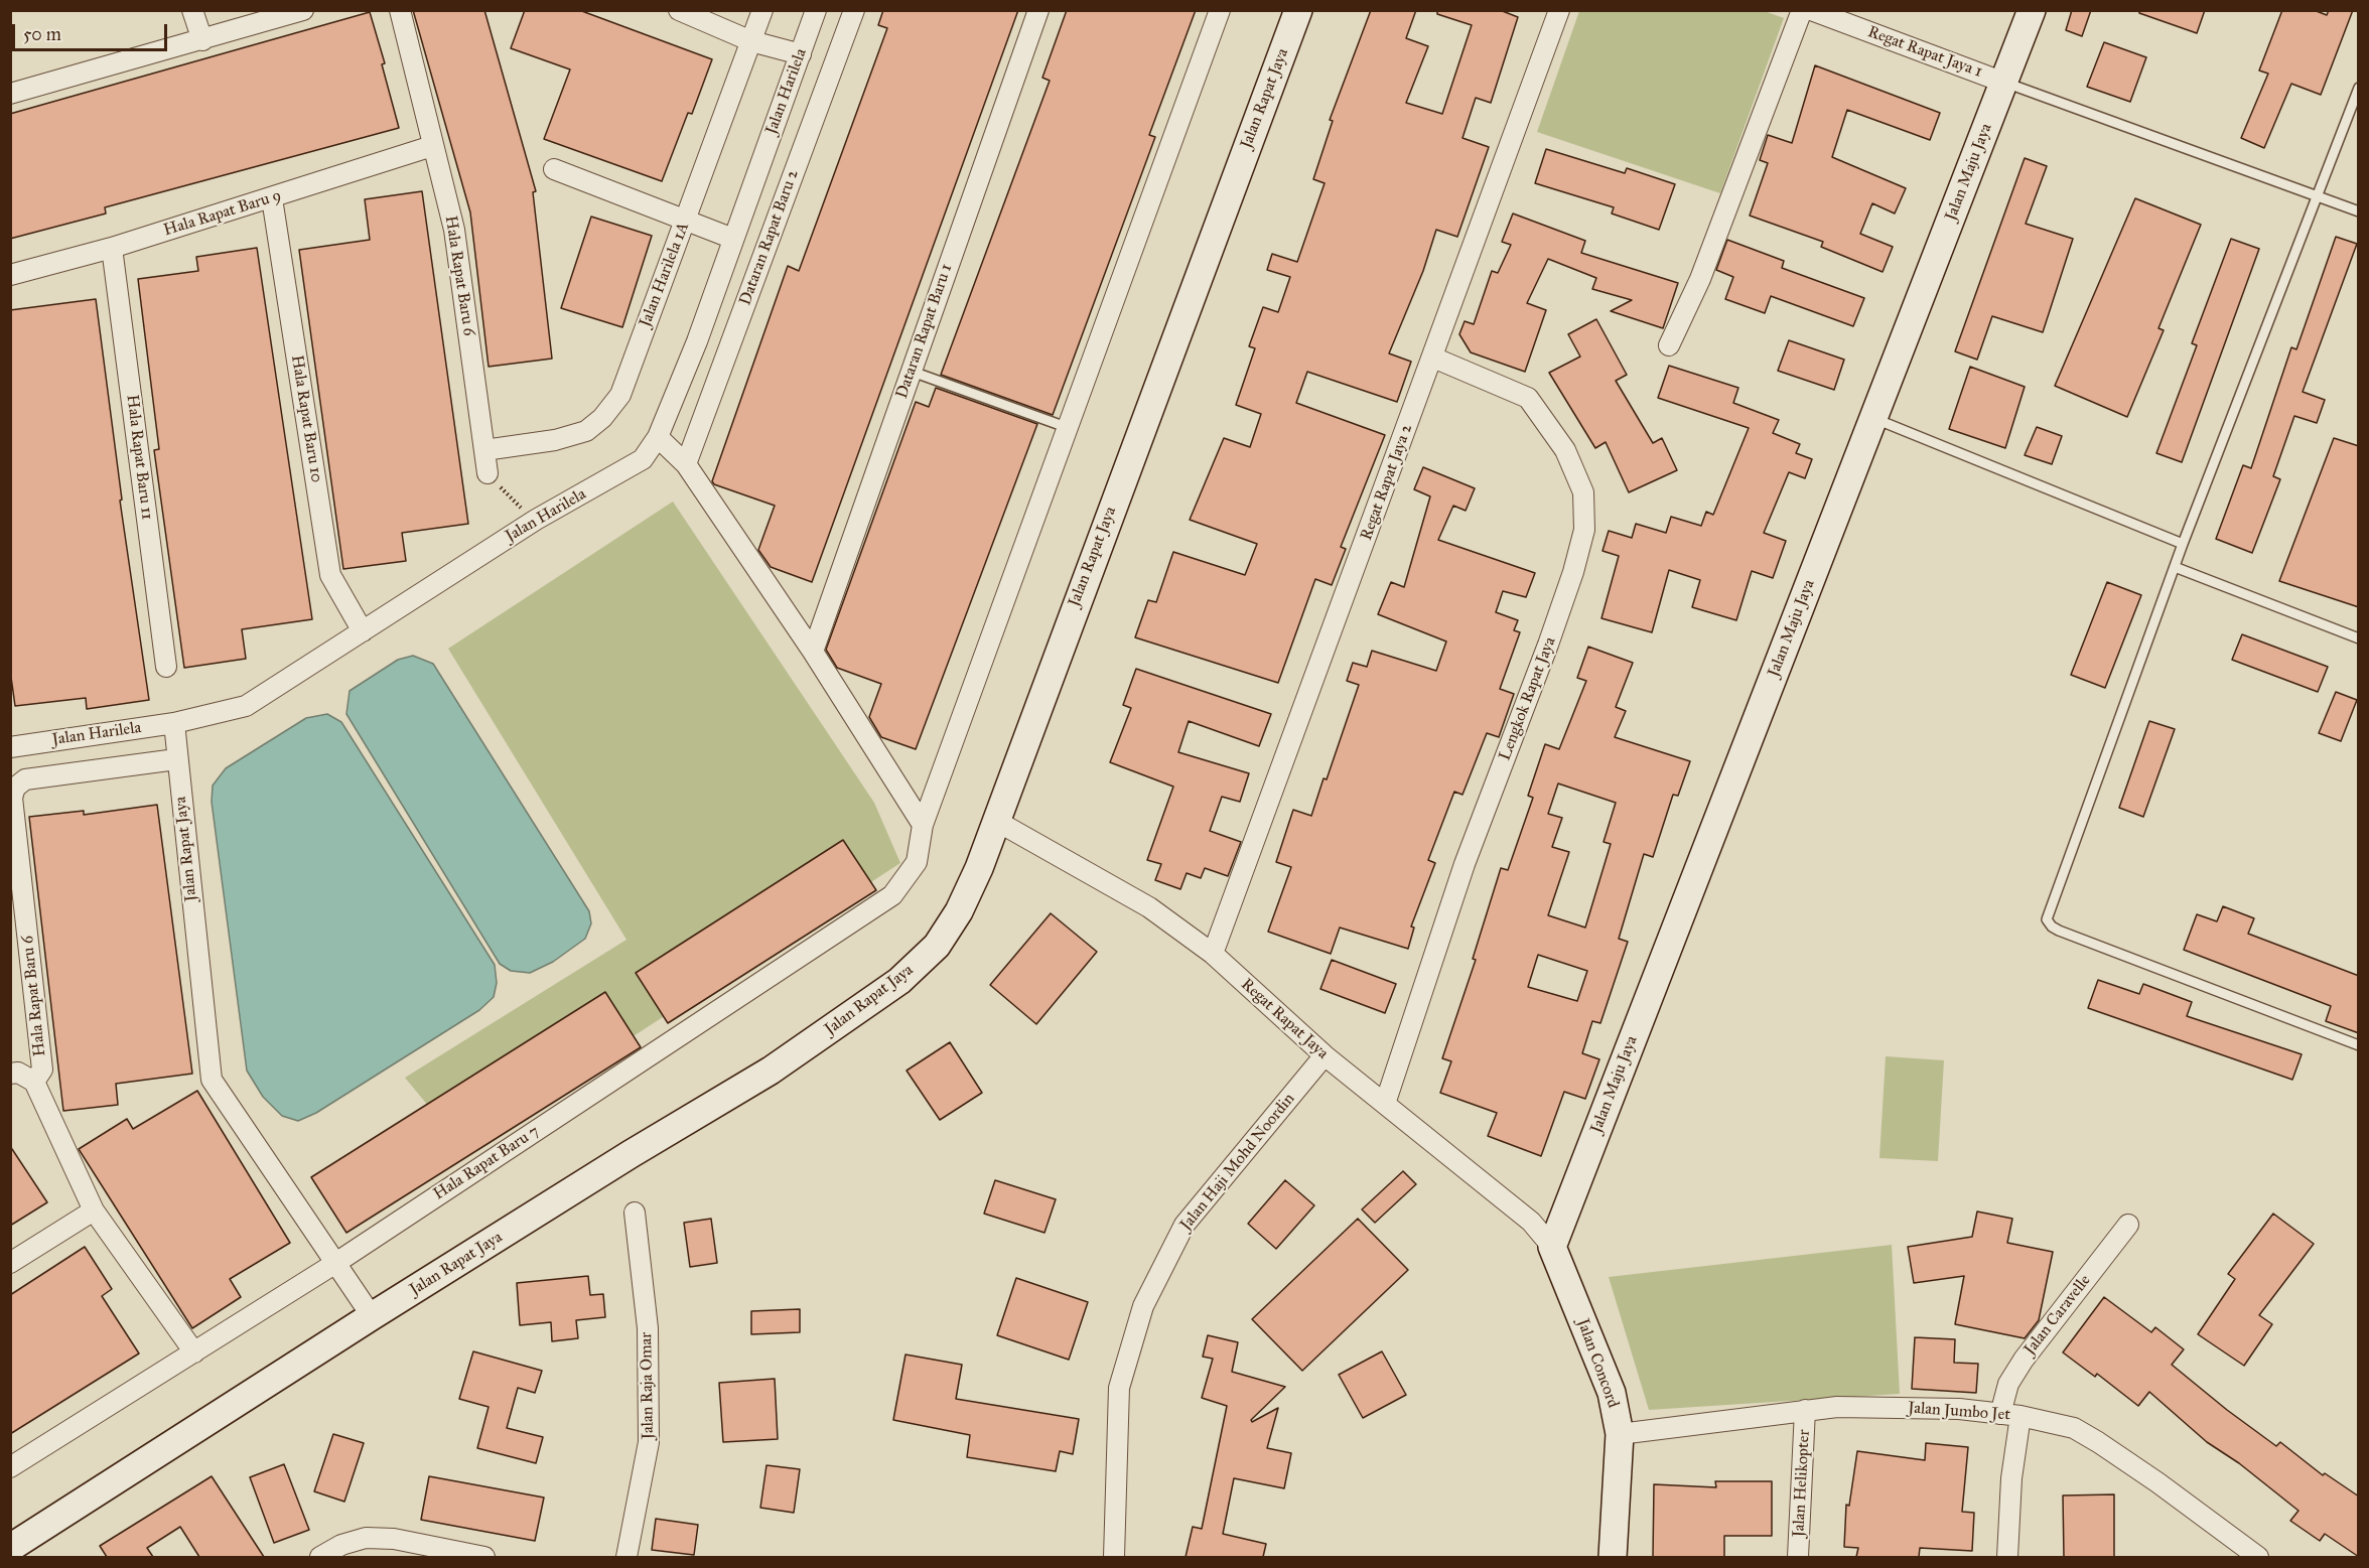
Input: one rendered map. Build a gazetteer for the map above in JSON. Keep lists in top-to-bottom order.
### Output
{
  "streets": {
    "street": [
      "Regat Rapat Jaya 1",
      "Jalan Harilela",
      "Jalan Rapat Jaya",
      "Jalan Maju Jaya",
      "Hala Rapat Baru 9",
      "Dataran Rapat Baru 2",
      "Jalan Harilela 1A",
      "Hala Rapat Baru 6",
      "Dataran Rapat Baru 1",
      "Hala Rapat Baru 10",
      "Hala Rapat Baru 11",
      "Regat Rapat Jaya 2",
      "Lengkok Rapat Jaya",
      "Regat Rapat Jaya",
      "Jalan Haji Mohd Noordin",
      "Hala Rapat Baru 7",
      "Jalan Caravelle",
      "Jalan Concord",
      "Jalan Raja Omar",
      "Jalan Jumbo Jet",
      "Jalan Helikopter"
    ]
  },
  "crossings": [
    ["Regat Rapat Jaya 1", "Jalan Maju Jaya"],
    ["Jalan Harilela", "Jalan Rapat Jaya"],
    ["Jalan Harilela", "Hala Rapat Baru 10"],
    ["Jalan Rapat Jaya", "Hala Rapat Baru 6"],
    ["Jalan Rapat Jaya", "Regat Rapat Jaya"],
    ["Jalan Rapat Jaya", "Hala Rapat Baru 7"],
    ["Jalan Maju Jaya", "Regat Rapat Jaya"],
    ["Jalan Maju Jaya", "Jalan Concord"],
    ["Hala Rapat Baru 9", "Hala Rapat Baru 6"],
    ["Hala Rapat Baru 9", "Hala Rapat Baru 10"],
    ["Hala Rapat Baru 9", "Hala Rapat Baru 11"],
    ["Jalan Harilela 1A", "Hala Rapat Baru 6"],
    ["Hala Rapat Baru 6", "Hala Rapat Baru 7"],
    ["Regat Rapat Jaya 2", "Lengkok Rapat Jaya"],
    ["Regat Rapat Jaya 2", "Regat Rapat Jaya"],
    ["Lengkok Rapat Jaya", "Regat Rapat Jaya"],
    ["Regat Rapat Jaya", "Jalan Haji Mohd Noordin"],
    ["Regat Rapat Jaya", "Jalan Concord"],
    ["Jalan Caravelle", "Jalan Jumbo Jet"],
    ["Jalan Concord", "Jalan Jumbo Jet"],
    ["Jalan Jumbo Jet", "Jalan Helikopter"]
  ],
  "scale_bar": "50 m"
}
